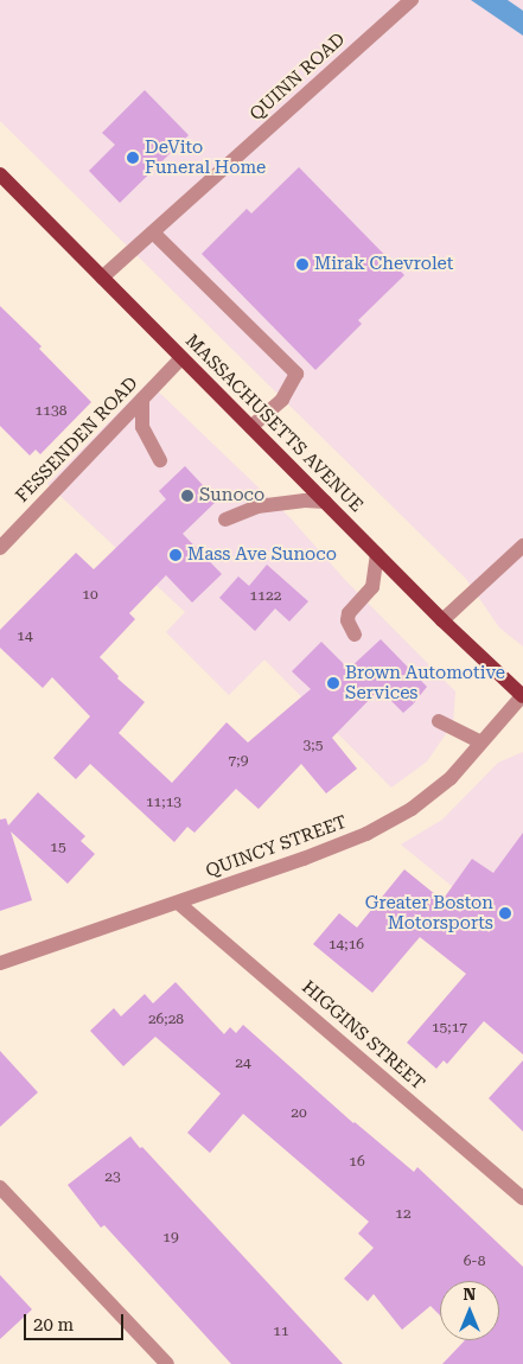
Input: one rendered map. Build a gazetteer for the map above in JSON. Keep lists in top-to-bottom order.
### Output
{
  "streets": {
    "main road": ["MASSACHUSETTS AVENUE"],
    "street": [
      "QUINN ROAD",
      "FESSENDEN ROAD",
      "QUINCY STREET",
      "HIGGINS STREET"
    ]
  },
  "crossings": [
    ["QUINN ROAD", "MASSACHUSETTS AVENUE"],
    ["MASSACHUSETTS AVENUE", "FESSENDEN ROAD"],
    ["MASSACHUSETTS AVENUE", "QUINCY STREET"],
    ["QUINCY STREET", "HIGGINS STREET"]
  ],
  "places": [
    "DeVito Funeral Home",
    "Mirak Chevrolet",
    "Sunoco",
    "Mass Ave Sunoco",
    "Brown Automotive Services",
    "Greater Boston Motorsports"
  ],
  "house_numbers": [
    "1138",
    "10",
    "1122",
    "14",
    "3;5",
    "7;9",
    "11;13",
    "15",
    "14;16",
    "26;28",
    "15;17",
    "24",
    "20",
    "16",
    "23",
    "12",
    "19",
    "6-8",
    "11"
  ],
  "scale_bar": "20 m",
  "north": "top"
}
